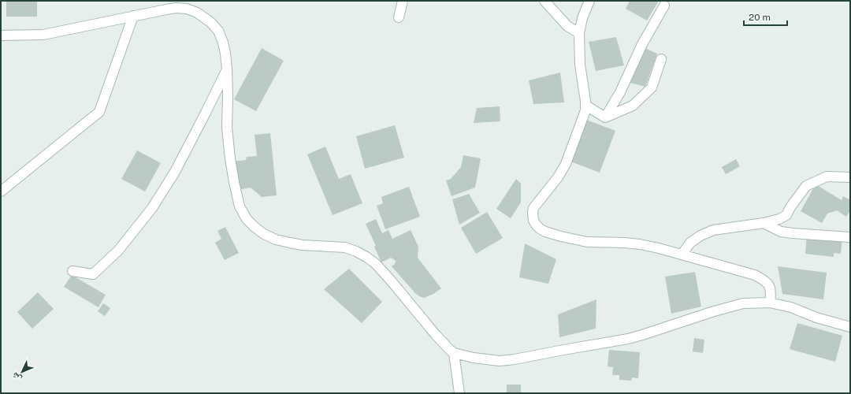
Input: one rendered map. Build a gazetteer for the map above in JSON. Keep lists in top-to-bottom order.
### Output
{
  "scale_bar": "20 m",
  "north": "bottom left"
}
